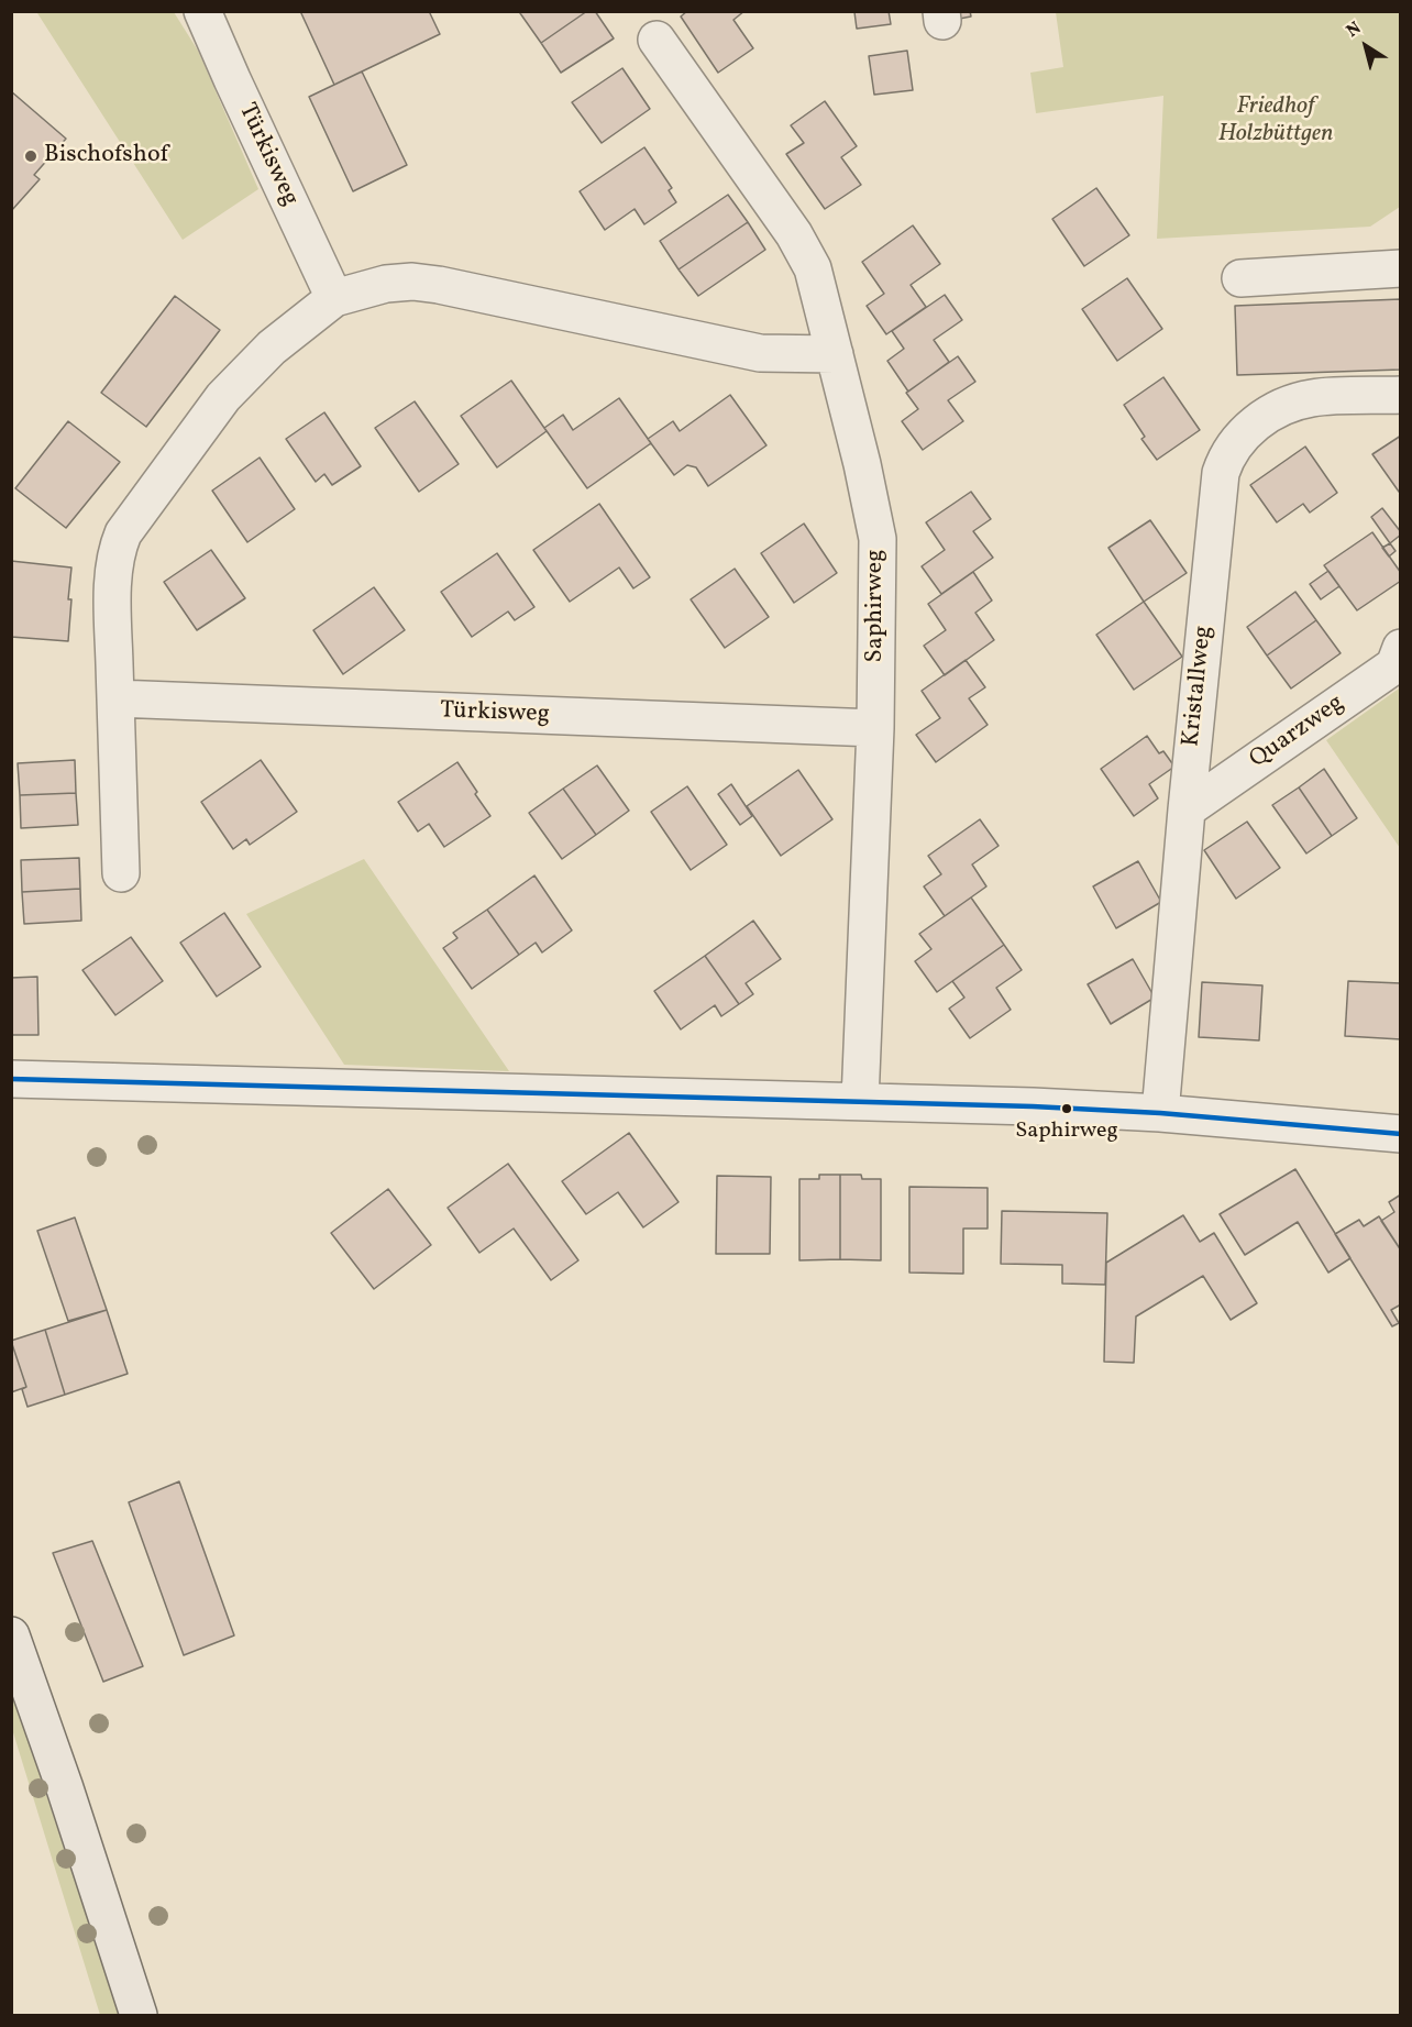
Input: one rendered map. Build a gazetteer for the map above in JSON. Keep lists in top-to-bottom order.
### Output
{
  "streets": {
    "street": [
      "Türkisweg",
      "Saphirweg",
      "Kristallweg",
      "Quarzweg"
    ]
  },
  "crossings": [
    ["Türkisweg", "Saphirweg"],
    ["Kristallweg", "Quarzweg"]
  ],
  "parks": ["Friedhof Holzbüttgen"],
  "places": ["Bischofshof", "Saphirweg"],
  "north": "top left"
}
